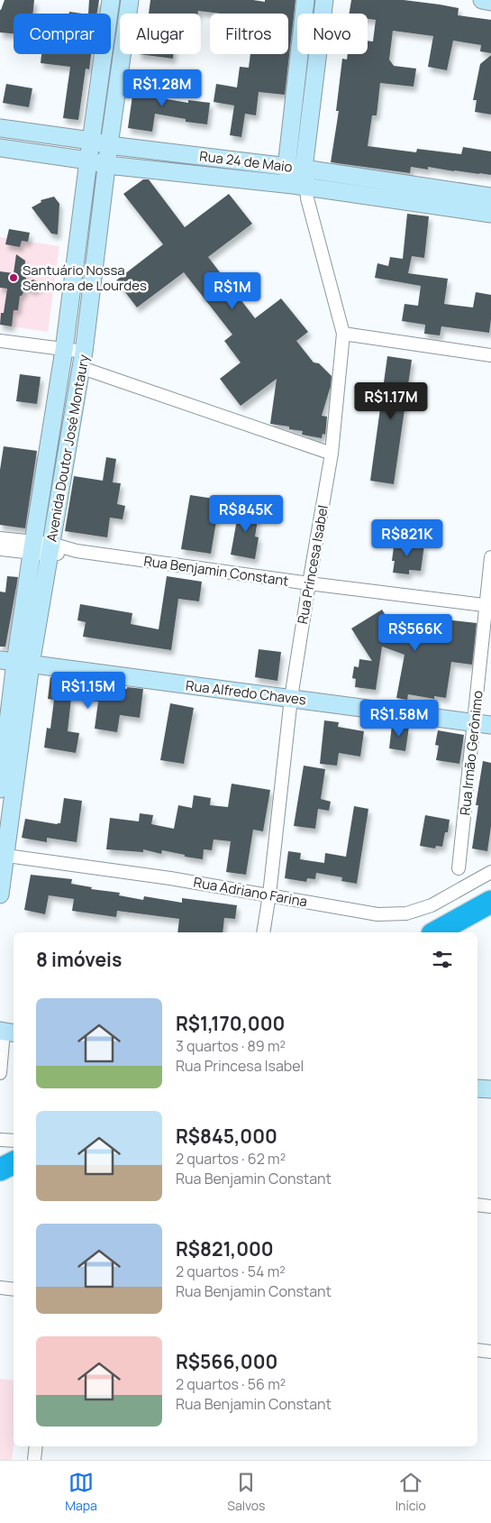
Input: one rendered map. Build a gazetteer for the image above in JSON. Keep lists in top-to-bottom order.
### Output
{
  "streets": {
    "street": [
      "Rua 24 de Maio",
      "Avenida Doutor José Montaury",
      "Rua Princesa Isabel",
      "Rua Benjamin Constant",
      "Rua Alfredo Chaves",
      "Rua Irmão Gerônimo",
      "Rua Adriano Farina"
    ]
  },
  "crossings": [
    ["Rua 24 de Maio", "Avenida Doutor José Montaury"],
    ["Rua 24 de Maio", "Rua Princesa Isabel"],
    ["Avenida Doutor José Montaury", "Rua Benjamin Constant"],
    ["Avenida Doutor José Montaury", "Rua Alfredo Chaves"],
    ["Avenida Doutor José Montaury", "Rua Adriano Farina"],
    ["Rua Princesa Isabel", "Rua Benjamin Constant"],
    ["Rua Princesa Isabel", "Rua Alfredo Chaves"],
    ["Rua Princesa Isabel", "Rua Adriano Farina"],
    ["Rua Benjamin Constant", "Rua Irmão Gerônimo"],
    ["Rua Alfredo Chaves", "Rua Irmão Gerônimo"]
  ],
  "places": ["Santuário Nossa Senhora de Lourdes"],
  "page": {
    "chip": [
      "Comprar",
      "Alugar",
      "Filtros",
      "Novo"
    ],
    "price": [
      "R$1.28M",
      "R$1M",
      "R$1.17M",
      "R$845K",
      "R$821K",
      "R$566K",
      "R$1.15M",
      "R$1.58M"
    ],
    "heading": "8 imóveis",
    "list": [
      {
        "name": "R$1,170,000",
        "note": "3 quartos · 89 m² · Rua Princesa Isabel"
      },
      {
        "name": "R$845,000",
        "note": "2 quartos · 62 m² · Rua Benjamin Constant"
      },
      {
        "name": "R$821,000",
        "note": "2 quartos · 54 m² · Rua Benjamin Constant"
      },
      {
        "name": "R$566,000",
        "note": "2 quartos · 56 m² · Rua Benjamin Constant"
      }
    ],
    "tabs": ["Mapa", "Salvos", "Início"]
  }
}
